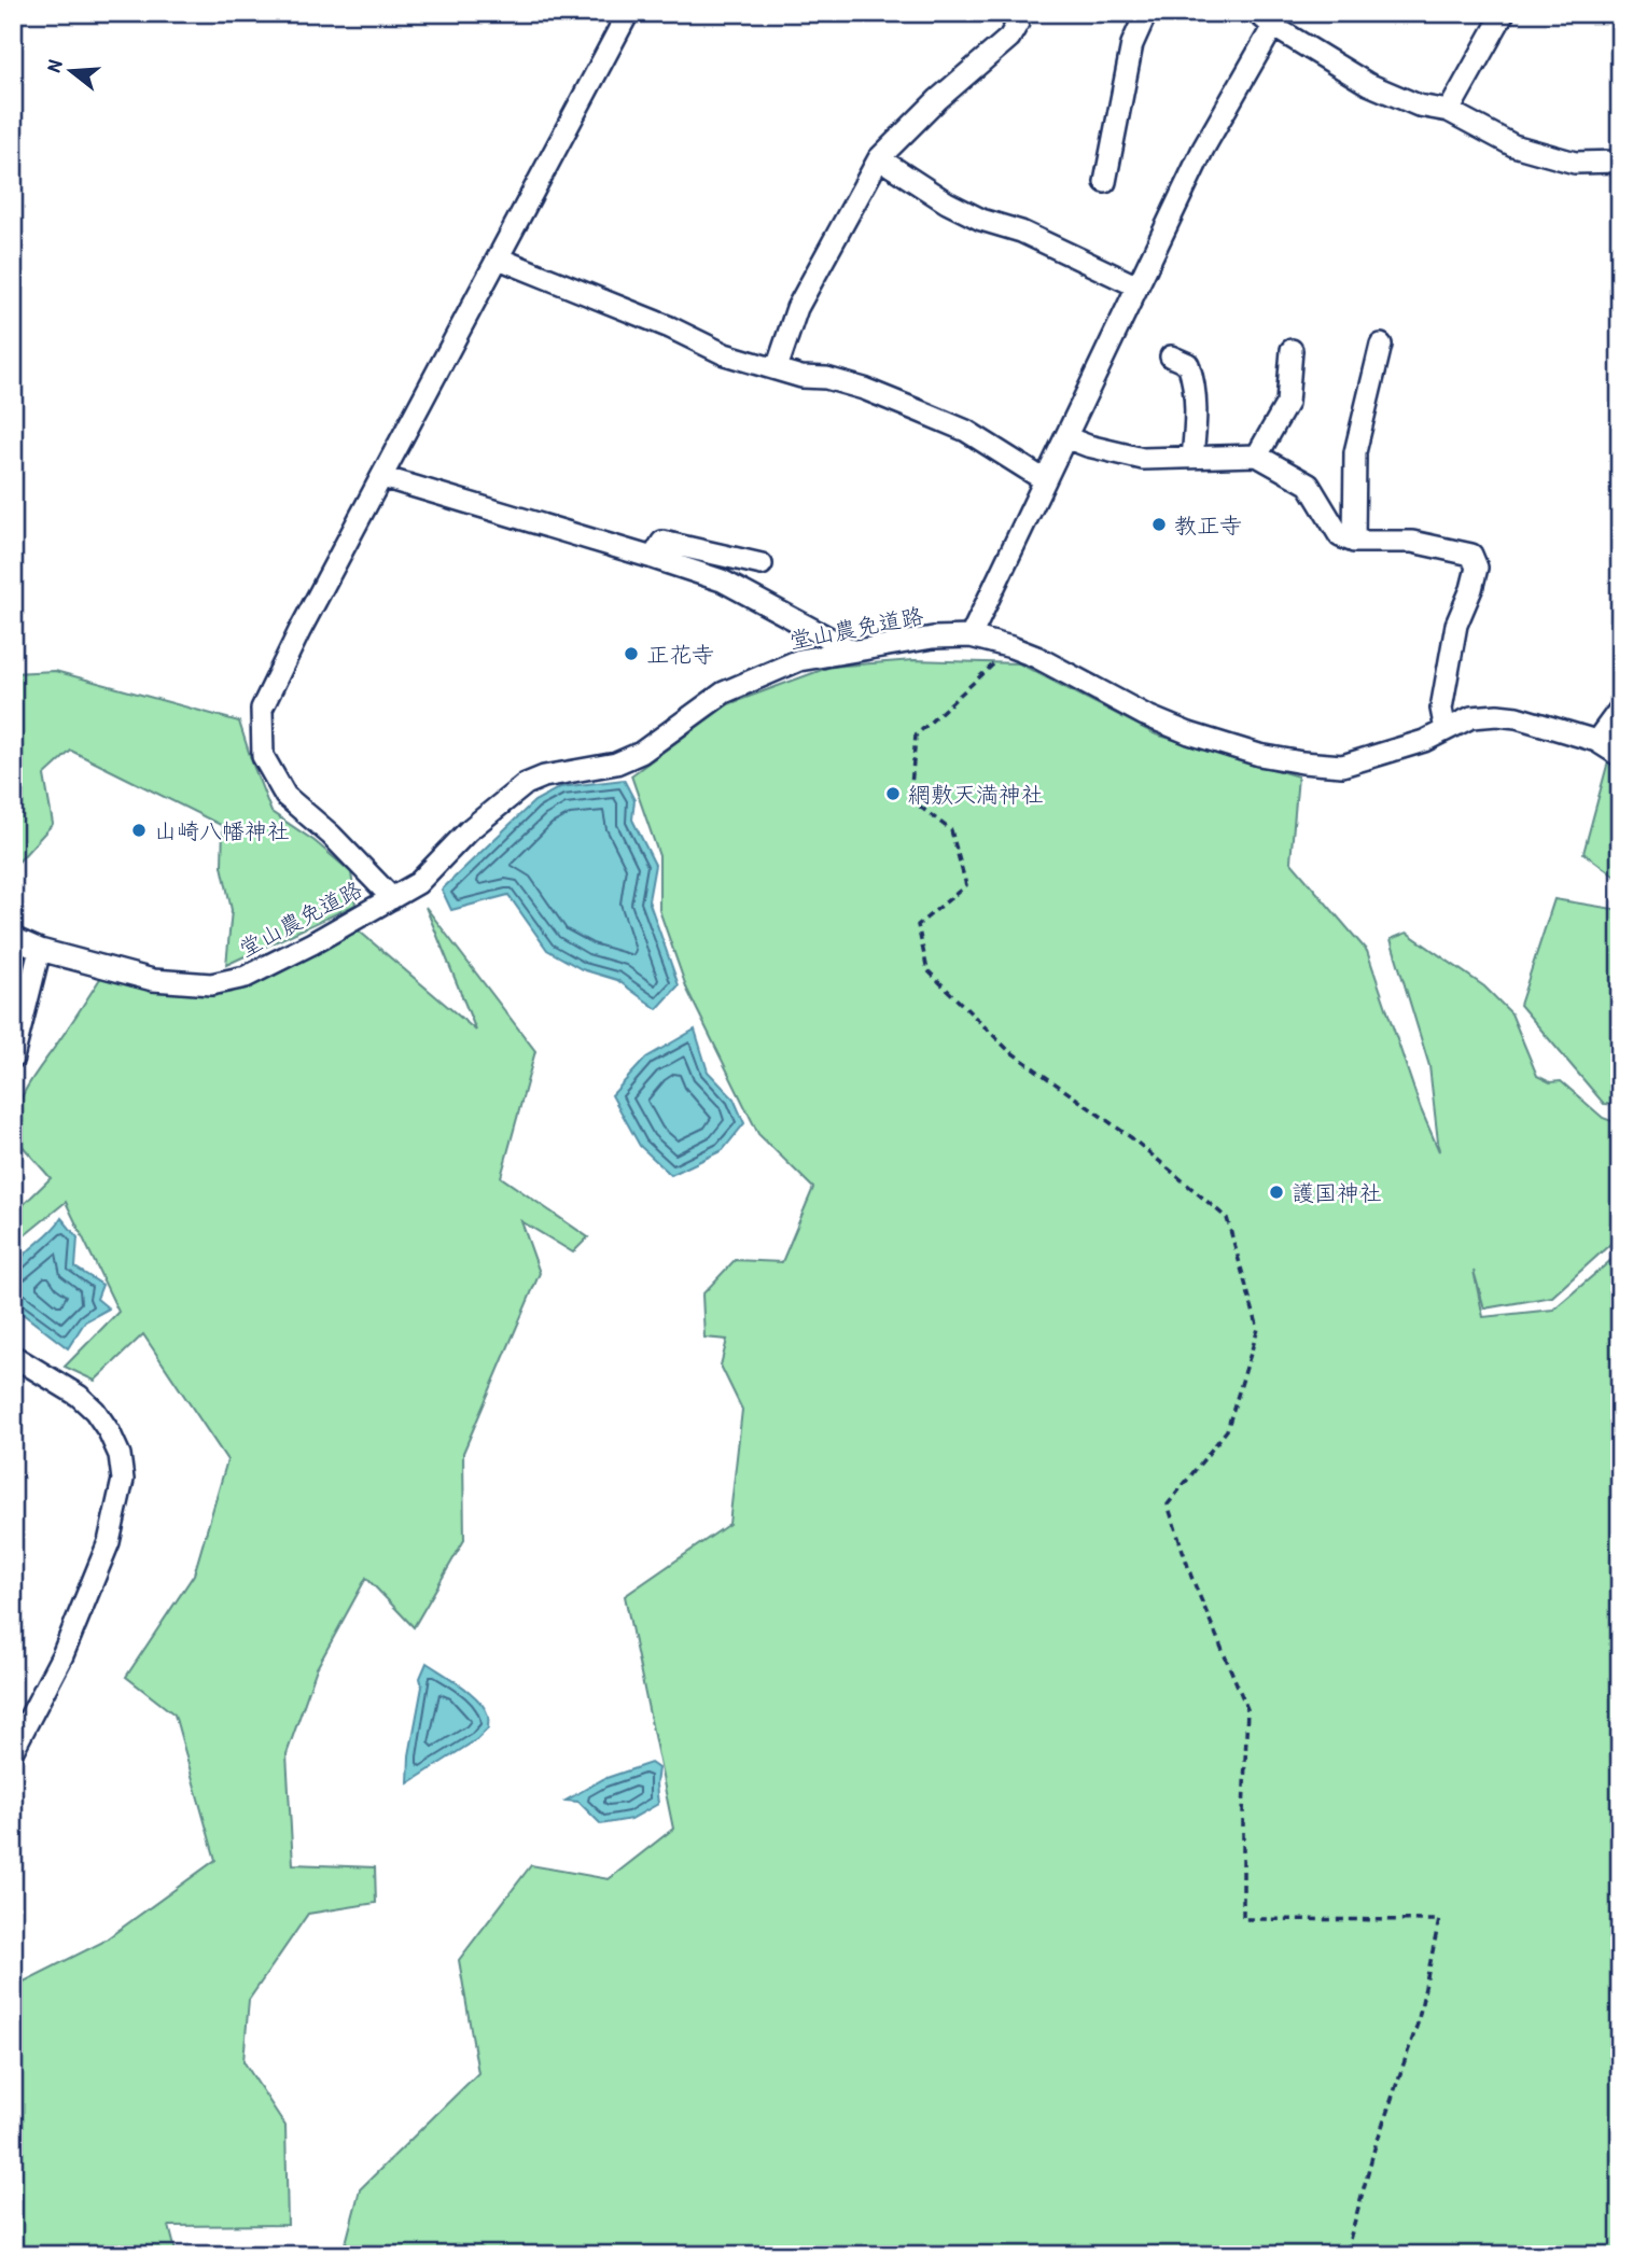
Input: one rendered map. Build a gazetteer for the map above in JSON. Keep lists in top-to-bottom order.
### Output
{
  "streets": {
    "street": ["堂山農免道路"]
  },
  "places": [
    "教正寺",
    "正花寺",
    "網敷天満神社",
    "山崎八幡神社",
    "護国神社"
  ],
  "north": "left"
}
